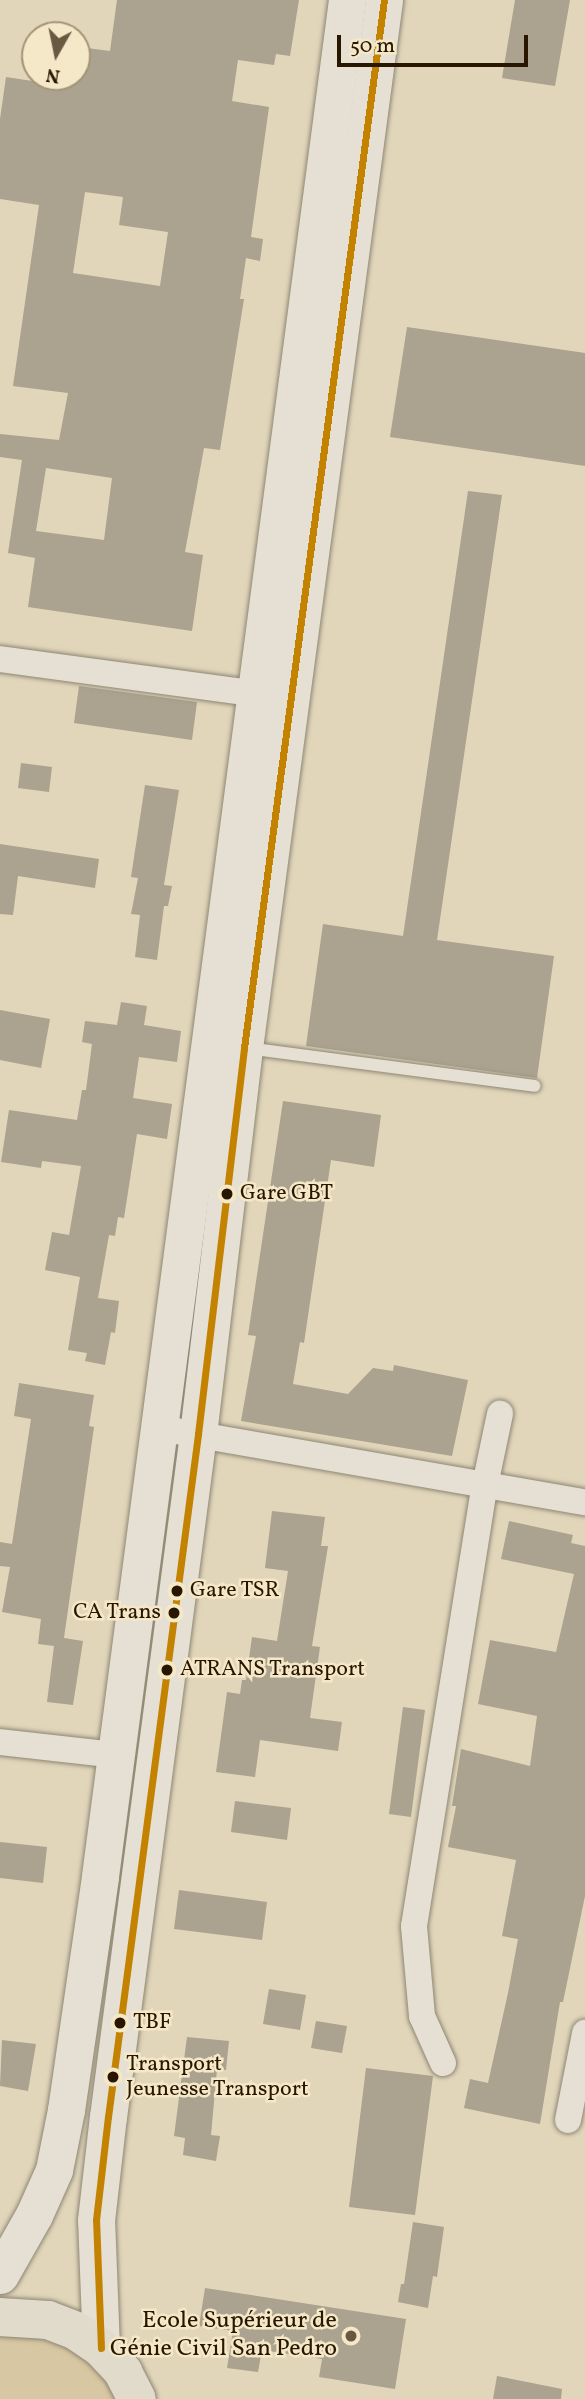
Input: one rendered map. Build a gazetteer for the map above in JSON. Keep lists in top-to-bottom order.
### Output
{
  "places": [
    "Gare GBT",
    "Gare TSR",
    "CA Trans",
    "ATRANS Transport",
    "TBF",
    "Transport Jeunesse Transport",
    "Ecole Supérieur de Génie Civil San Pedro"
  ],
  "scale_bar": "50 m",
  "north": "bottom"
}
